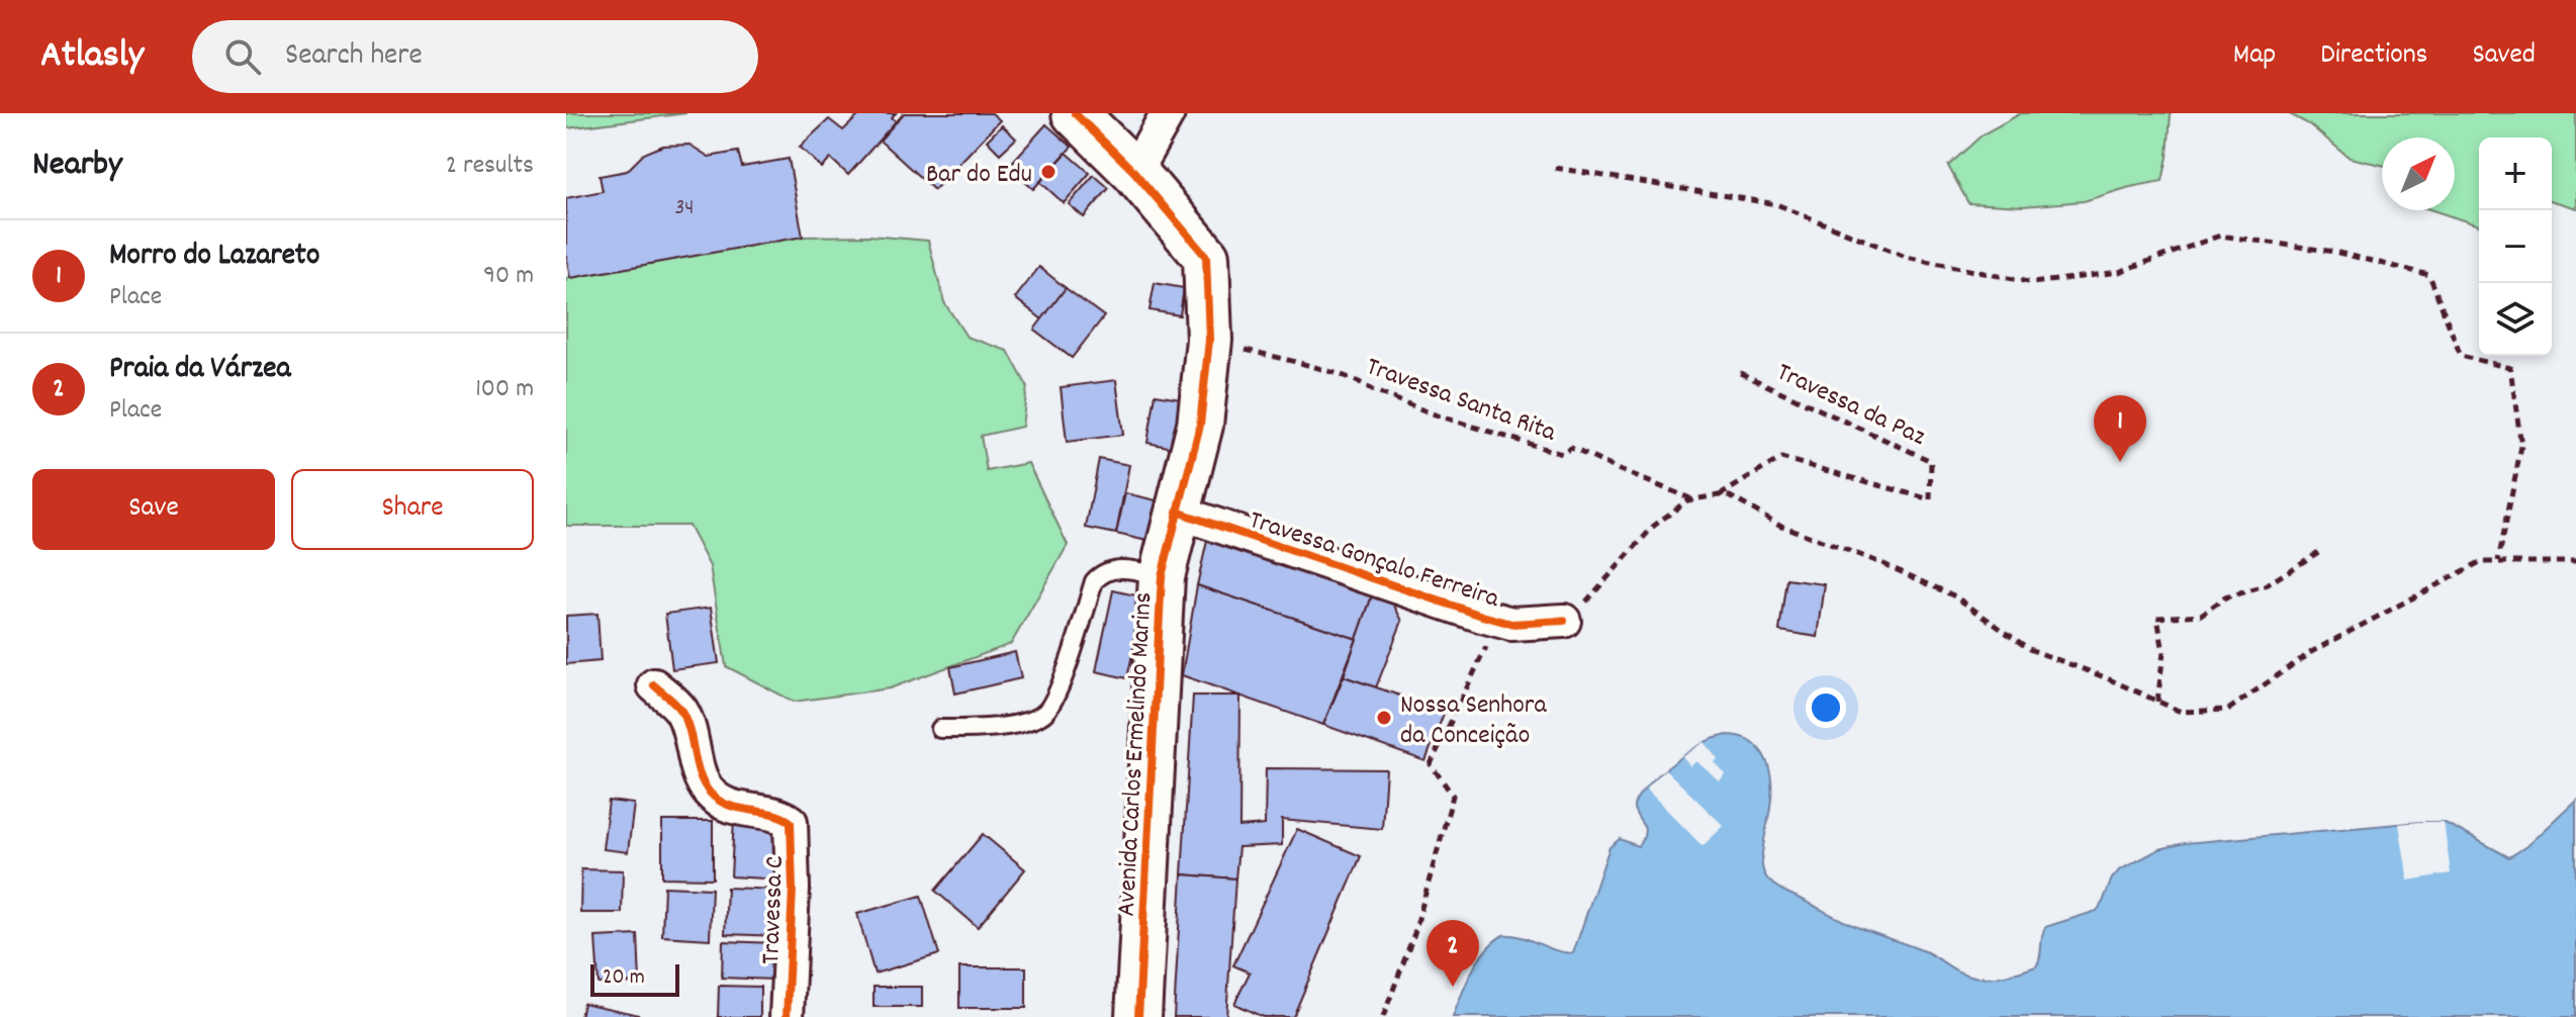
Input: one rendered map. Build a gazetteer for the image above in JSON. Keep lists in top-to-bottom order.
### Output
{
  "streets": {
    "street": ["Travessa Gonçalo Ferreira", "Avenida Carlos Ermelindo Marins", "Travessa C"],
    "path": ["Travessa Santa Rita", "Travessa da Paz"]
  },
  "crossings": [
    ["Travessa Santa Rita", "Avenida Carlos Ermelindo Marins"],
    ["Travessa Gonçalo Ferreira", "Avenida Carlos Ermelindo Marins"]
  ],
  "places": ["Bar do Edu", "Nossa Senhora da Conceição"],
  "house_numbers": ["34"],
  "scale_bar": "20 m",
  "north": "top right",
  "page": {
    "header": "Atlasly",
    "search": "Search here",
    "nav": ["Map", "Directions", "Saved"],
    "heading": ["Nearby", "2 results"],
    "map_buttons": ["+", "−"],
    "list": [
      {
        "mark": "1",
        "name": "Morro do Lazareto",
        "note": "Place",
        "value": "90 m"
      },
      {
        "mark": "2",
        "name": "Praia da Várzea",
        "note": "Place",
        "value": "100 m"
      }
    ],
    "pins": ["1", "2"],
    "buttons": ["Save", "Share"],
    "scale": "20 m"
  }
}
